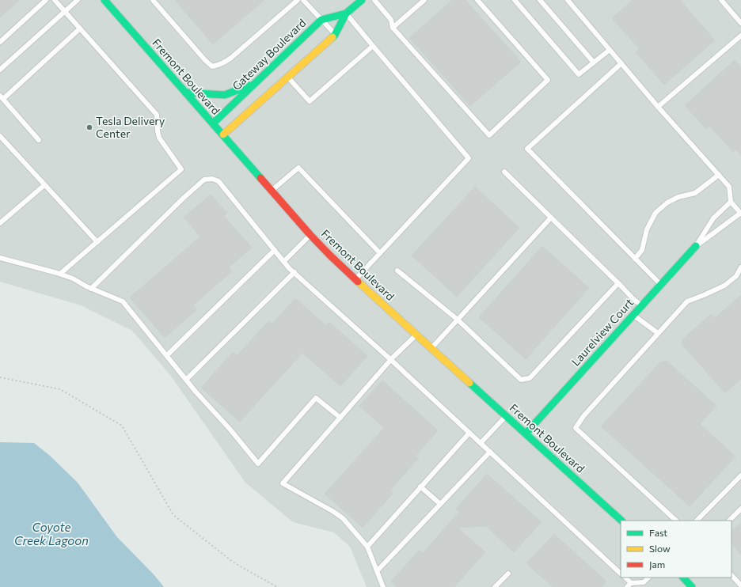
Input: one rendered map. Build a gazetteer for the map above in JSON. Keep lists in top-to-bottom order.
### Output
{
  "streets": {
    "main road": ["Gateway Boulevard", "Fremont Boulevard", "Laurelview Court"]
  },
  "crossings": [
    ["Gateway Boulevard", "Fremont Boulevard"],
    ["Fremont Boulevard", "Laurelview Court"]
  ],
  "water": ["Coyote Creek Lagoon"],
  "places": ["Tesla Delivery Center"],
  "legend": ["Fast", "Slow", "Jam"]
}
